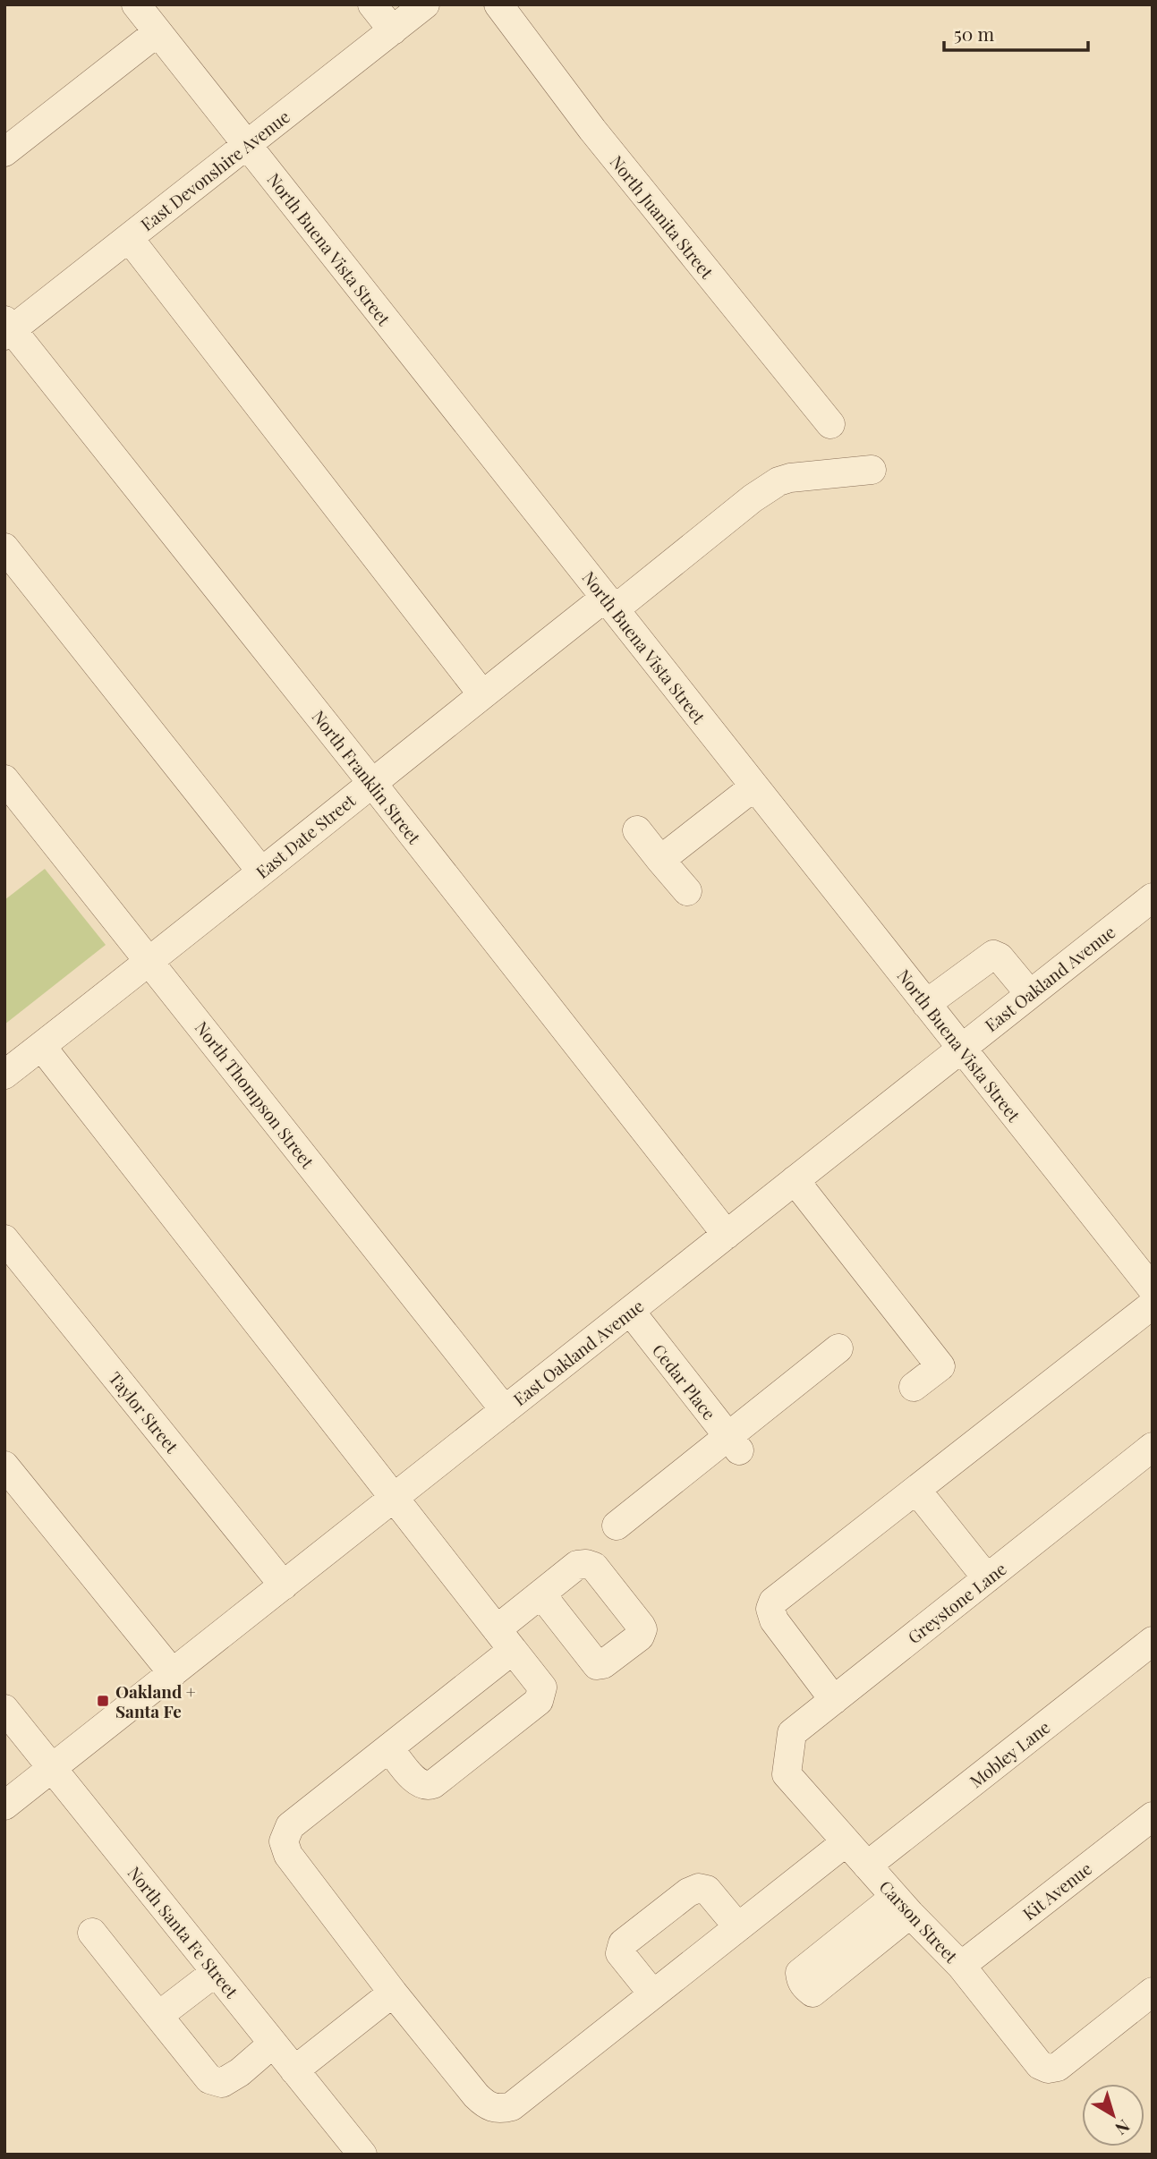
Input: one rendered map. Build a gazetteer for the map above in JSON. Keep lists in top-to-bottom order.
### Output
{
  "streets": {
    "street": [
      "East Devonshire Avenue",
      "North Juanita Street",
      "North Buena Vista Street",
      "North Franklin Street",
      "East Date Street",
      "East Oakland Avenue",
      "North Thompson Street",
      "Cedar Place",
      "Taylor Street",
      "Greystone Lane",
      "Mobley Lane",
      "Kit Avenue",
      "Carson Street",
      "North Santa Fe Street"
    ]
  },
  "crossings": [
    ["East Devonshire Avenue", "North Buena Vista Street"],
    ["East Devonshire Avenue", "North Franklin Street"],
    ["North Buena Vista Street", "East Date Street"],
    ["North Buena Vista Street", "East Oakland Avenue"],
    ["North Franklin Street", "East Date Street"],
    ["North Franklin Street", "East Oakland Avenue"],
    ["East Date Street", "North Thompson Street"],
    ["East Oakland Avenue", "North Thompson Street"],
    ["East Oakland Avenue", "Cedar Place"],
    ["East Oakland Avenue", "Taylor Street"],
    ["East Oakland Avenue", "North Santa Fe Street"],
    ["Greystone Lane", "Carson Street"],
    ["Mobley Lane", "Carson Street"],
    ["Kit Avenue", "Carson Street"]
  ],
  "places": {
    "transit": ["Oakland + Santa Fe"]
  },
  "scale_bar": "50 m",
  "north": "bottom right"
}
